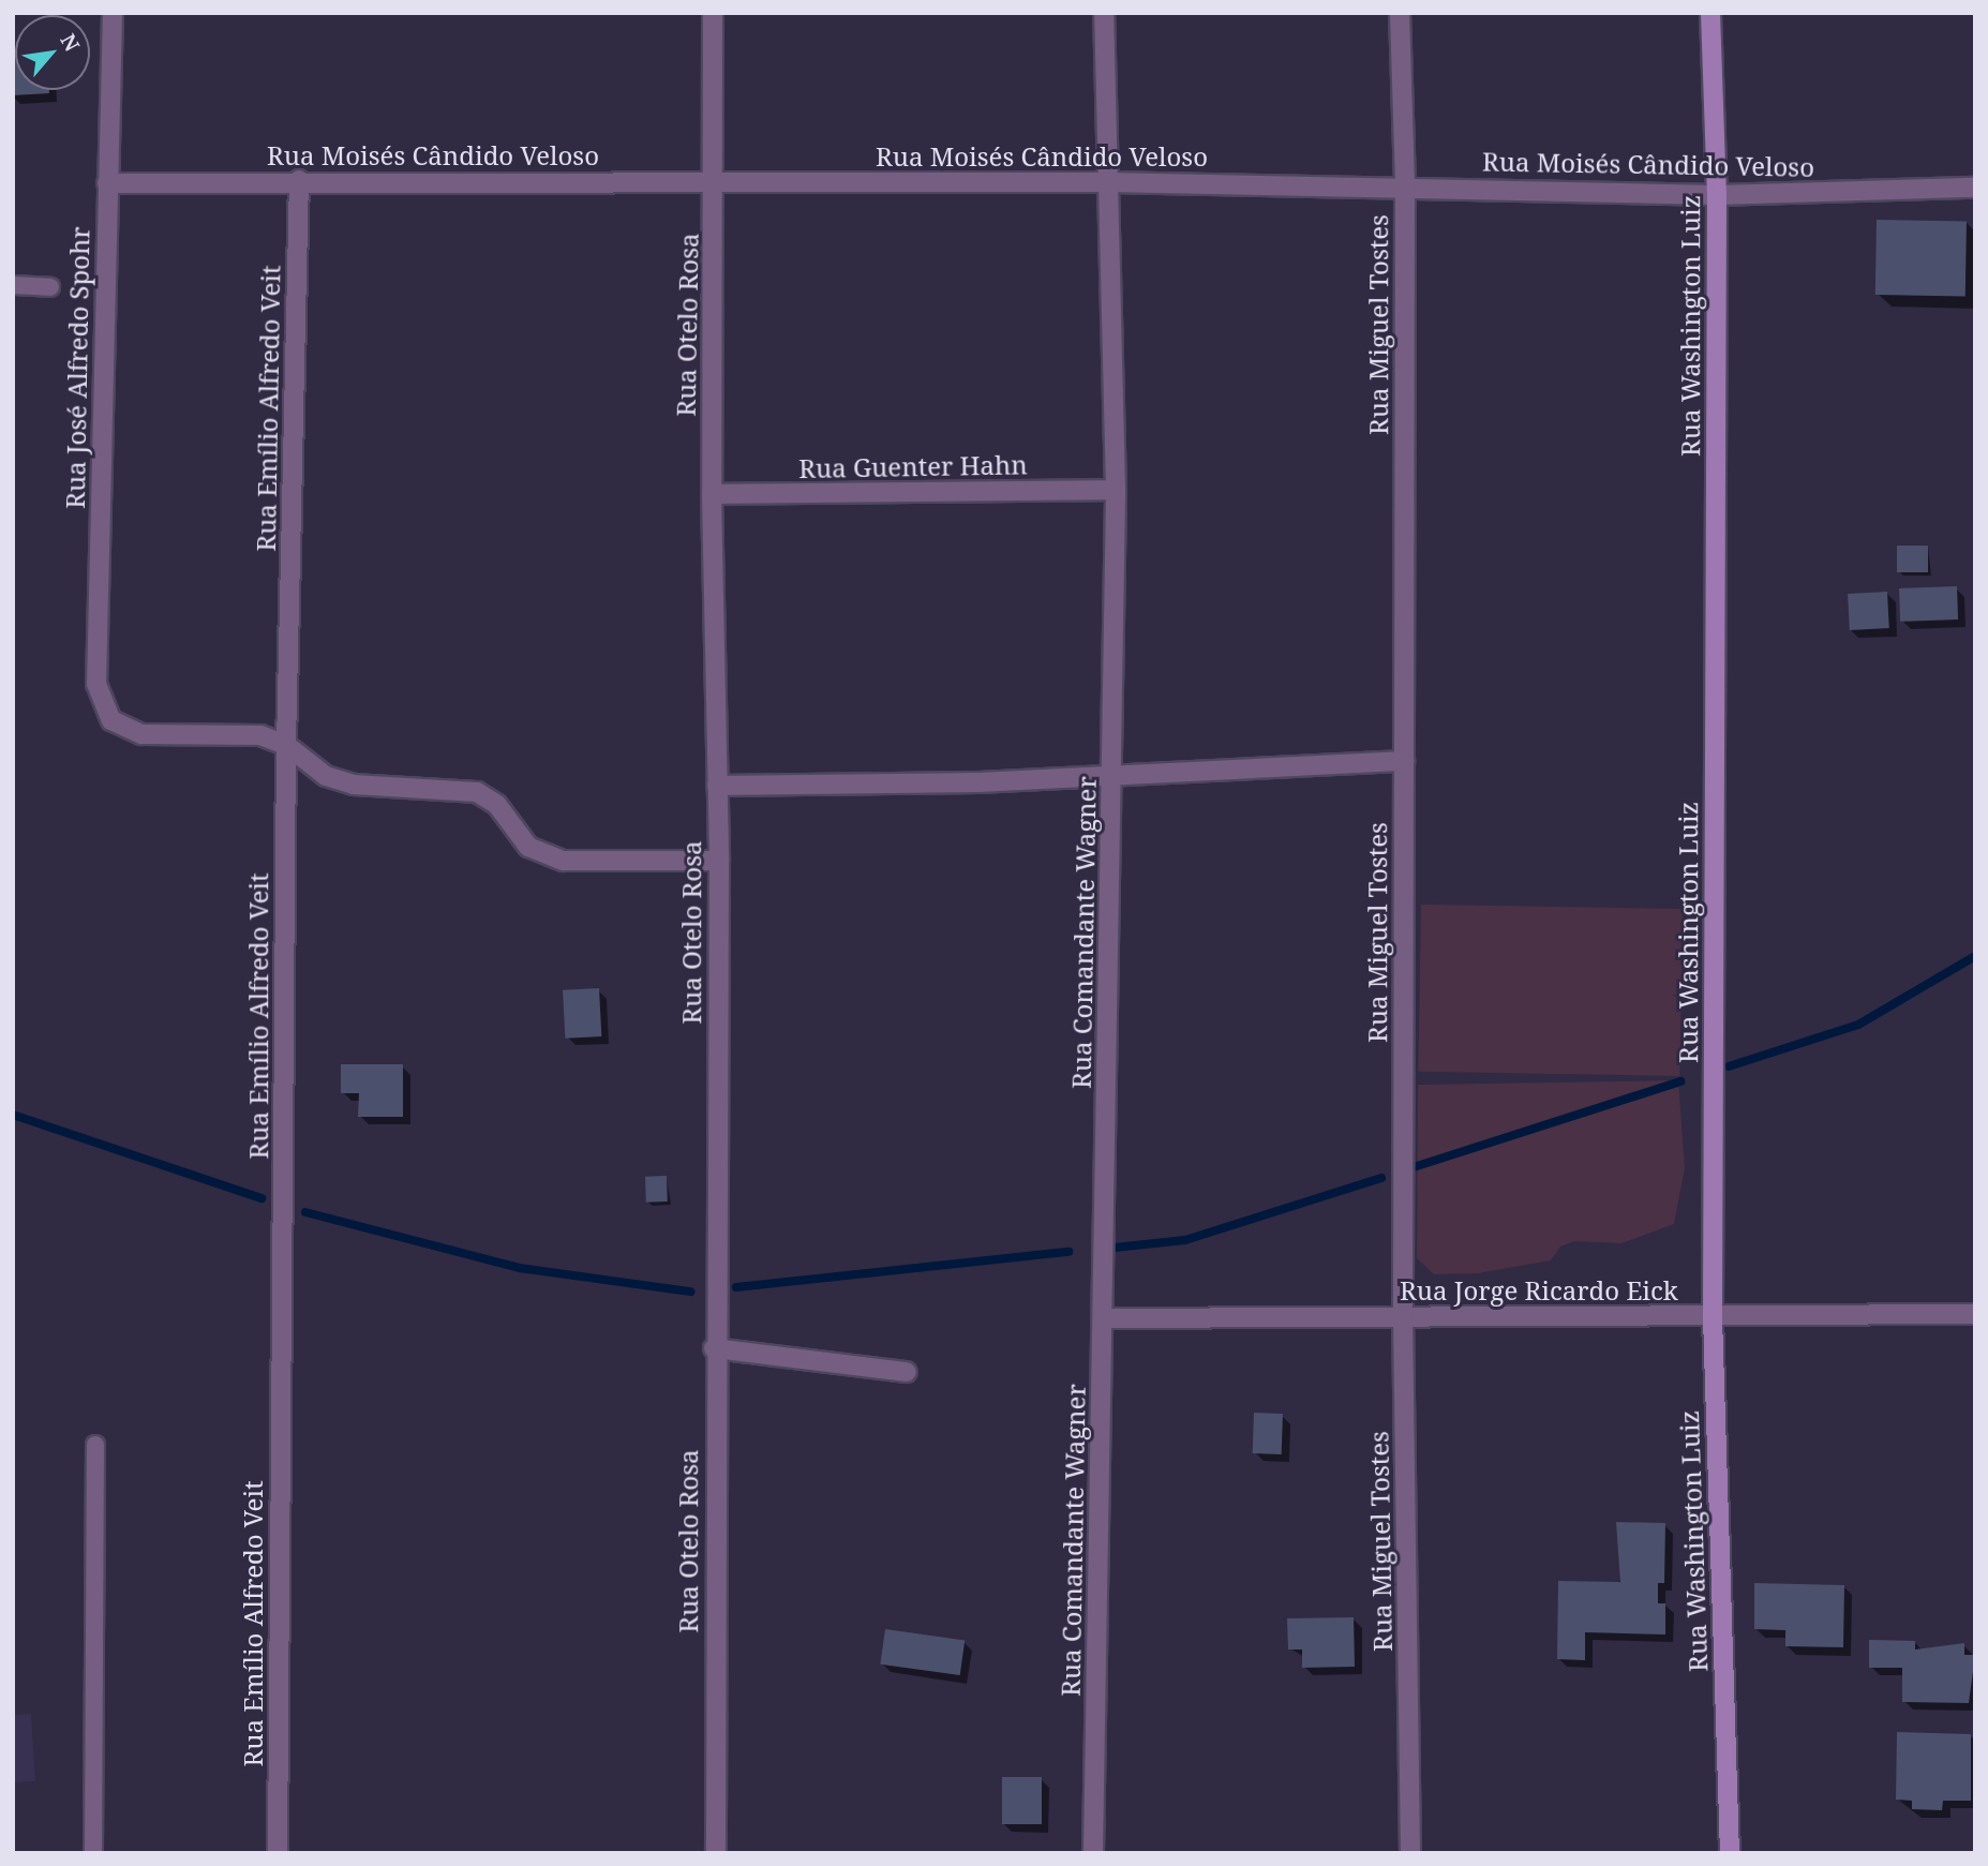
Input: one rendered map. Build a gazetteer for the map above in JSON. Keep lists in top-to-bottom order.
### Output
{
  "streets": {
    "main road": ["Rua Washington Luiz"],
    "street": [
      "Rua Moisés Cândido Veloso",
      "Rua Otelo Rosa",
      "Rua Miguel Tostes",
      "Rua José Alfredo Spohr",
      "Rua Emílio Alfredo Veit",
      "Rua Guenter Hahn",
      "Rua Comandante Wagner",
      "Rua Jorge Ricardo Eick"
    ]
  },
  "crossings": [
    ["Rua Moisés Cândido Veloso", "Rua Otelo Rosa"],
    ["Rua Moisés Cândido Veloso", "Rua Miguel Tostes"],
    ["Rua Moisés Cândido Veloso", "Rua Washington Luiz"],
    ["Rua Moisés Cândido Veloso", "Rua José Alfredo Spohr"],
    ["Rua Moisés Cândido Veloso", "Rua Emílio Alfredo Veit"],
    ["Rua Moisés Cândido Veloso", "Rua Comandante Wagner"],
    ["Rua Otelo Rosa", "Rua Guenter Hahn"],
    ["Rua Miguel Tostes", "Rua Jorge Ricardo Eick"],
    ["Rua Washington Luiz", "Rua Jorge Ricardo Eick"],
    ["Rua José Alfredo Spohr", "Rua Emílio Alfredo Veit"],
    ["Rua Guenter Hahn", "Rua Comandante Wagner"],
    ["Rua Comandante Wagner", "Rua Jorge Ricardo Eick"]
  ],
  "north": "top right"
}
